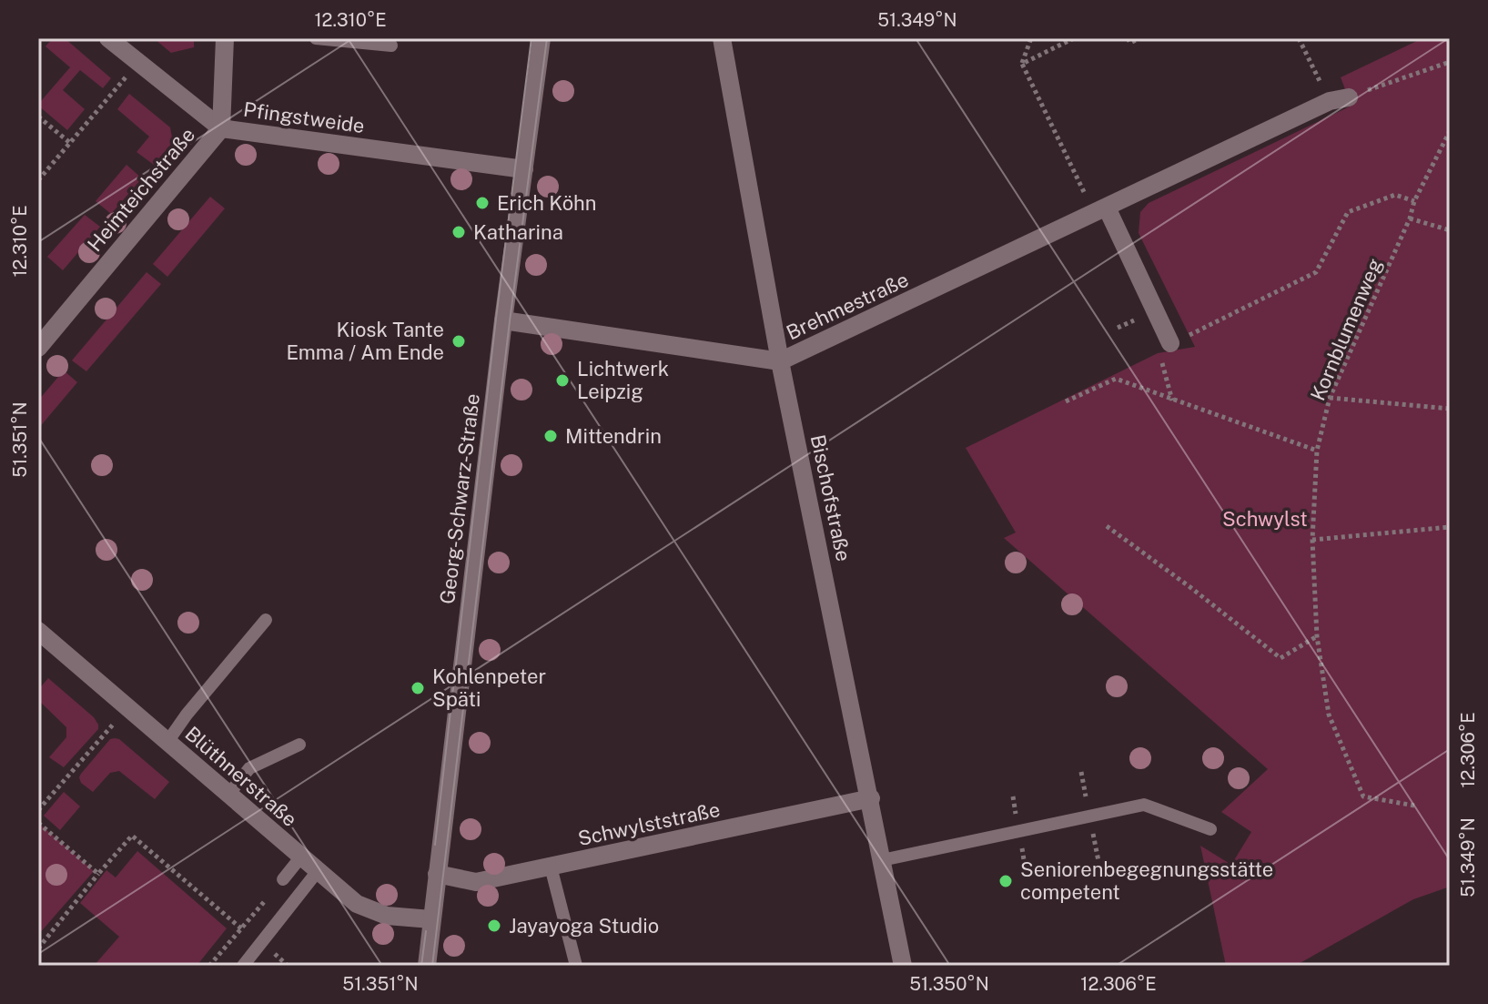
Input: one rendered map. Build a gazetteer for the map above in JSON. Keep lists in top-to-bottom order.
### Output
{
  "streets": {
    "street": [
      "Pfingstweide",
      "Heimteichstraße",
      "Brehmestraße",
      "Bischofstraße",
      "Georg-Schwarz-Straße",
      "Blüthnerstraße",
      "Schwylststraße"
    ],
    "path": ["Kornblumenweg"]
  },
  "crossings": [
    ["Pfingstweide", "Heimteichstraße"],
    ["Pfingstweide", "Georg-Schwarz-Straße"],
    ["Brehmestraße", "Bischofstraße"],
    ["Brehmestraße", "Georg-Schwarz-Straße"],
    ["Bischofstraße", "Schwylststraße"],
    ["Georg-Schwarz-Straße", "Blüthnerstraße"],
    ["Georg-Schwarz-Straße", "Schwylststraße"]
  ],
  "parks": ["Schwylst"],
  "places": [
    "Erich Köhn",
    "Katharina",
    "Kiosk Tante Emma / Am Ende",
    "Lichtwerk Leipzig",
    "Mittendrin",
    "Kohlenpeter Späti",
    "Seniorenbegegnungsstätte competent",
    "Jayayoga Studio"
  ],
  "coordinates": [
    "12.310°E",
    "51.349°N",
    "51.351°N",
    "12.306°E",
    "51.350°N"
  ]
}
